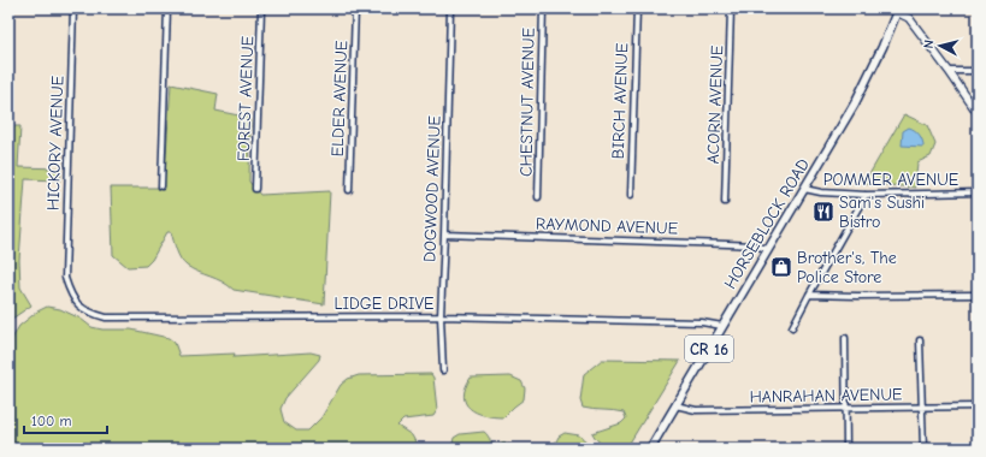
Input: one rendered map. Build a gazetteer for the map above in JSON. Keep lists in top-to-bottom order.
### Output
{
  "streets": {
    "main road": ["HORSEBLOCK ROAD", "CR 16"],
    "street": [
      "FOREST AVENUE",
      "ELDER AVENUE",
      "BIRCH AVENUE",
      "CHESTNUT AVENUE",
      "ACORN AVENUE",
      "HICKORY AVENUE",
      "POMMER AVENUE",
      "DOGWOOD AVENUE",
      "RAYMOND AVENUE",
      "LIDGE DRIVE",
      "HANRAHAN AVENUE"
    ]
  },
  "crossings": [
    ["HICKORY AVENUE", "LIDGE DRIVE"],
    ["POMMER AVENUE", "HORSEBLOCK ROAD"],
    ["DOGWOOD AVENUE", "RAYMOND AVENUE"],
    ["DOGWOOD AVENUE", "LIDGE DRIVE"],
    ["HORSEBLOCK ROAD", "RAYMOND AVENUE"],
    ["HORSEBLOCK ROAD", "LIDGE DRIVE"],
    ["HORSEBLOCK ROAD", "HANRAHAN AVENUE"]
  ],
  "places": {
    "restaurant": ["Sam's Sushi Bistro"],
    "shop": ["Brother's, The Police Store"]
  },
  "scale_bar": "100 m",
  "north": "left"
}
